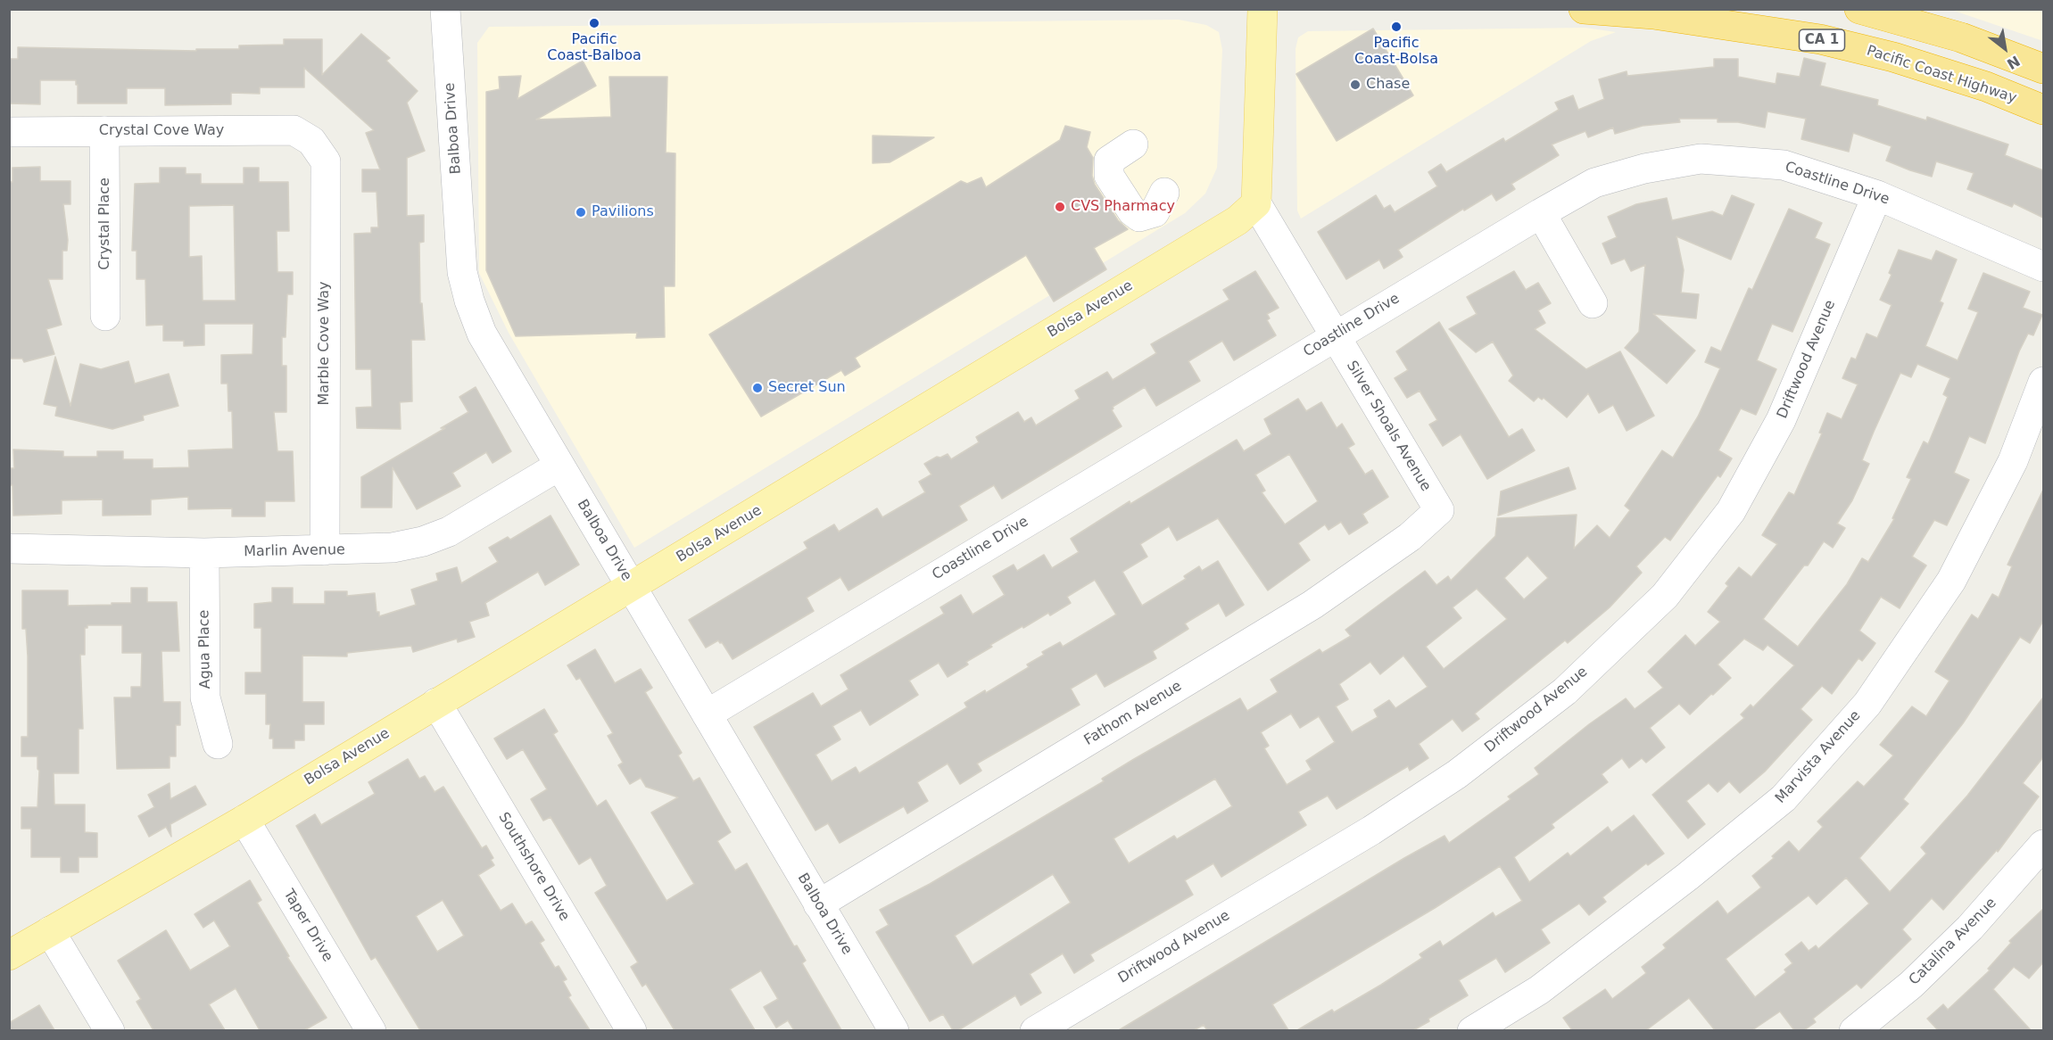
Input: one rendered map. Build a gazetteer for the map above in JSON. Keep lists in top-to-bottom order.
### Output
{
  "streets": {
    "highway": ["CA 1", "Pacific Coast Highway"],
    "main road": ["Bolsa Avenue"],
    "street": [
      "Balboa Drive",
      "Crystal Cove Way",
      "Coastline Drive",
      "Crystal Place",
      "Marble Cove Way",
      "Driftwood Avenue",
      "Silver Shoals Avenue",
      "Marlin Avenue",
      "Agua Place",
      "Fathom Avenue",
      "Marvista Avenue",
      "Southshore Drive",
      "Taper Drive",
      "Catalina Avenue"
    ]
  },
  "crossings": [
    ["Balboa Drive", "Coastline Drive"],
    ["Balboa Drive", "Bolsa Avenue"],
    ["Balboa Drive", "Marlin Avenue"],
    ["Balboa Drive", "Fathom Avenue"],
    ["Crystal Cove Way", "Crystal Place"],
    ["Crystal Cove Way", "Marble Cove Way"],
    ["Coastline Drive", "Driftwood Avenue"],
    ["Coastline Drive", "Silver Shoals Avenue"],
    ["Bolsa Avenue", "Silver Shoals Avenue"],
    ["Bolsa Avenue", "Southshore Drive"],
    ["Bolsa Avenue", "Taper Drive"],
    ["Marble Cove Way", "Marlin Avenue"],
    ["Silver Shoals Avenue", "Fathom Avenue"],
    ["Marlin Avenue", "Agua Place"]
  ],
  "places": [
    "Pacific Coast-Balboa",
    "Pacific Coast-Bolsa",
    "Chase",
    "CVS Pharmacy",
    "Pavilions",
    "Secret Sun"
  ],
  "north": "bottom right"
}
